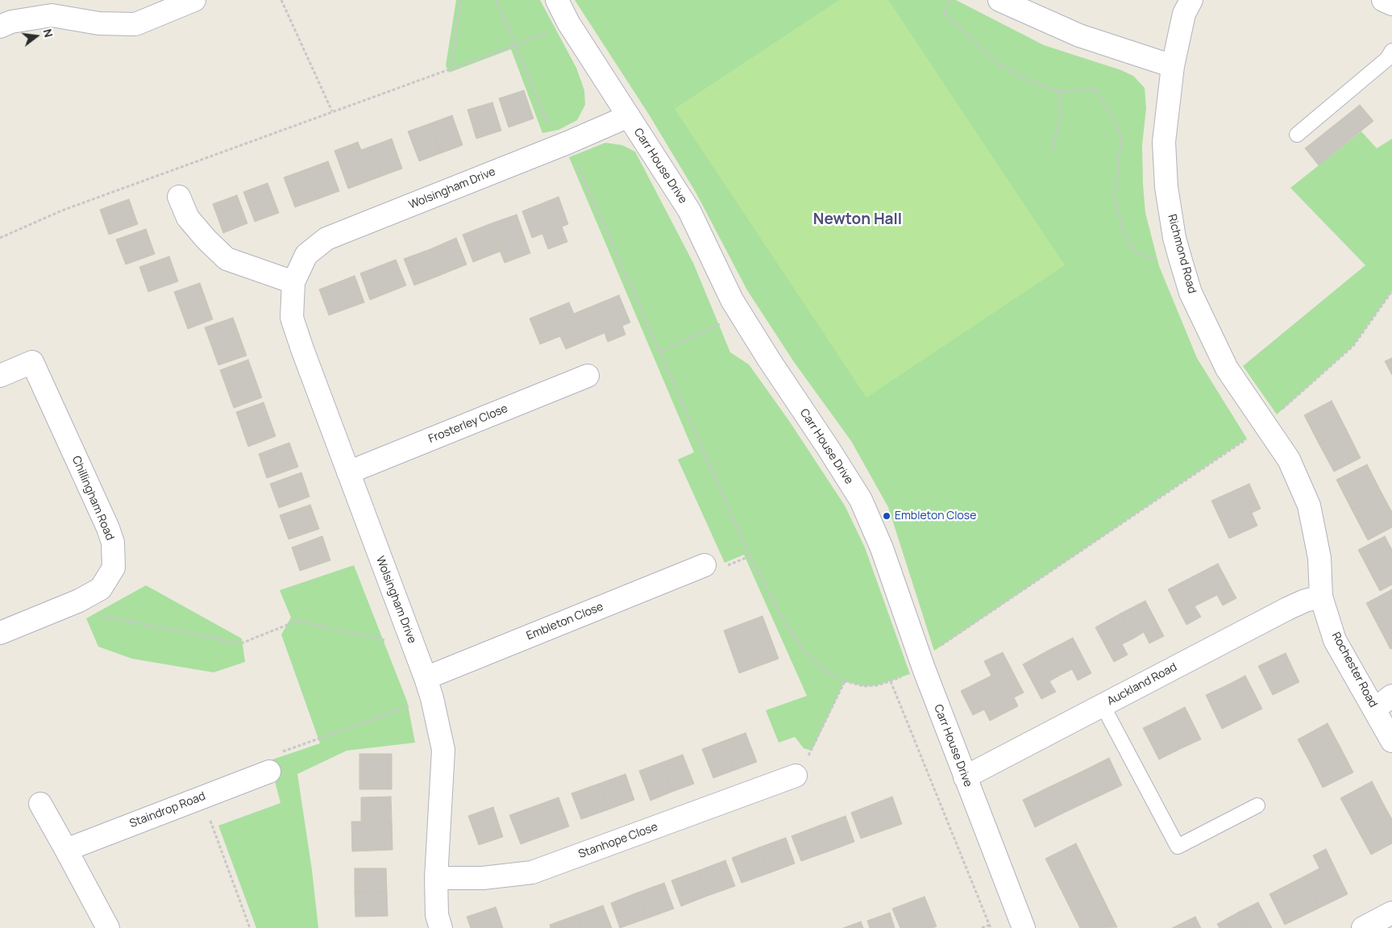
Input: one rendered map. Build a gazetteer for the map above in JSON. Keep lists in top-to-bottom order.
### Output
{
  "streets": {
    "street": [
      "Carr House Drive",
      "Wolsingham Drive",
      "Richmond Road",
      "Frosterley Close",
      "Chillingham Road",
      "Embleton Close",
      "Rochester Road",
      "Auckland Road",
      "Staindrop Road",
      "Stanhope Close"
    ]
  },
  "crossings": [
    ["Carr House Drive", "Wolsingham Drive"],
    ["Carr House Drive", "Auckland Road"],
    ["Wolsingham Drive", "Frosterley Close"],
    ["Wolsingham Drive", "Embleton Close"],
    ["Wolsingham Drive", "Stanhope Close"],
    ["Richmond Road", "Rochester Road"],
    ["Richmond Road", "Auckland Road"],
    ["Rochester Road", "Auckland Road"]
  ],
  "districts": ["Newton Hall"],
  "places": ["Embleton Close"],
  "north": "right"
}
